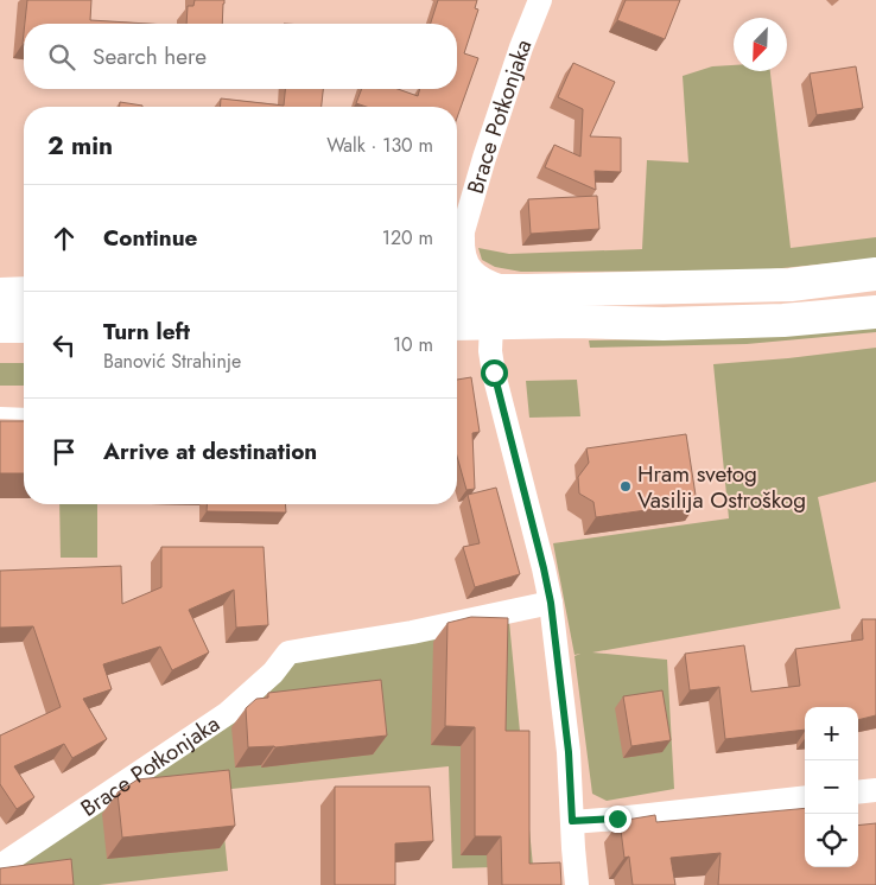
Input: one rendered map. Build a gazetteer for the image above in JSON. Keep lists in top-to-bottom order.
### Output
{
  "streets": {
    "street": ["Brace Potkonjaka"]
  },
  "places": ["Hram svetog Vasilija Ostroškog"],
  "north": "bottom left",
  "page": {
    "search": "Search here",
    "heading": ["2 min", "Walk · 130 m"],
    "list": [
      ["Continue", "120 m"],
      ["Turn left", "Banović Strahinje", "10 m"],
      "Arrive at destination"
    ],
    "map_buttons": ["+", "−"]
  }
}
